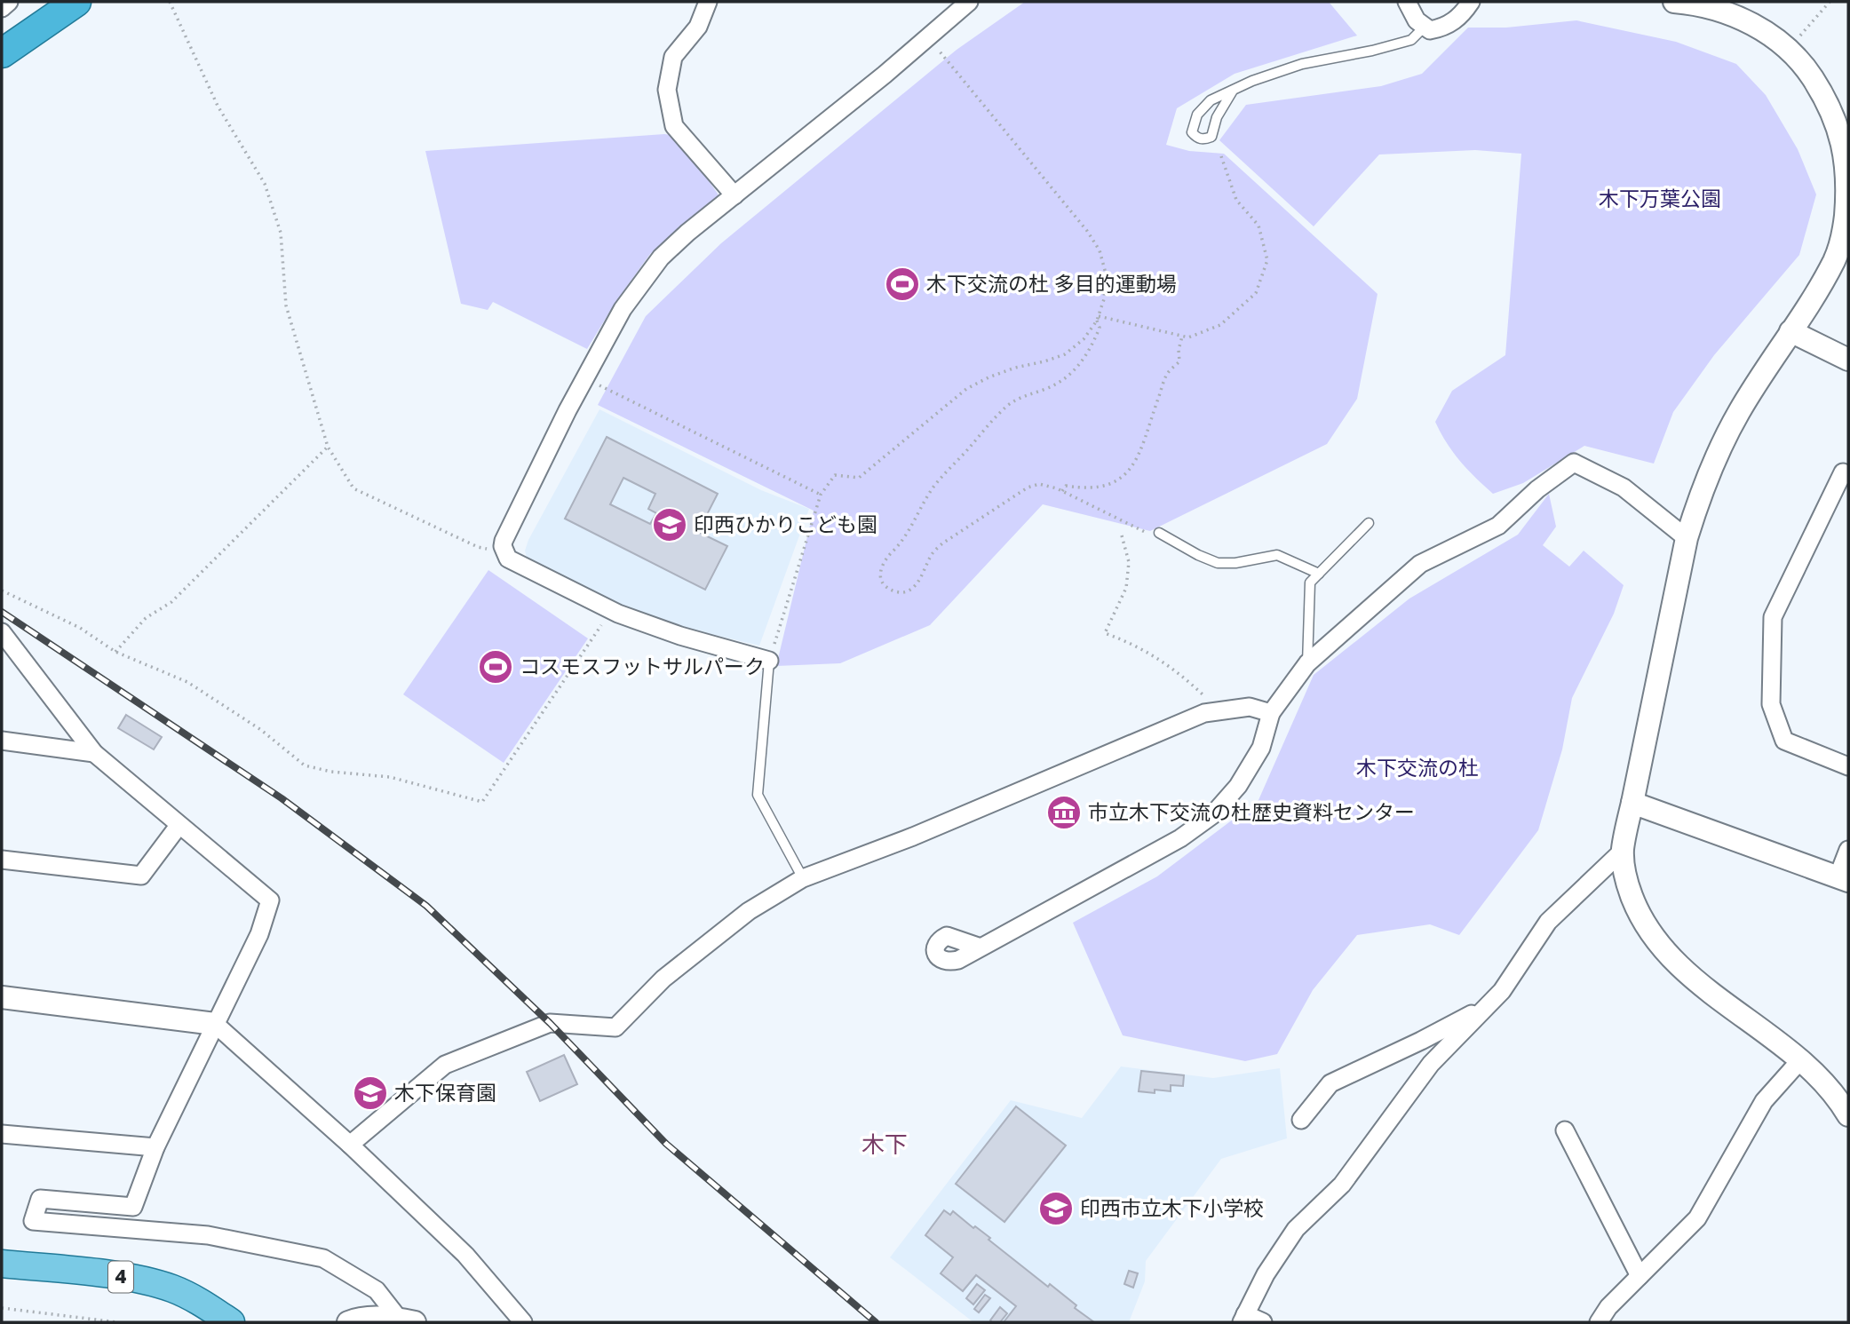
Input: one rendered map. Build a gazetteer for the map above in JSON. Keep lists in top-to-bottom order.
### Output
{
  "streets": {
    "main road": ["4"]
  },
  "districts": ["木下"],
  "parks": ["木下万葉公園", "木下交流の杜"],
  "places": {
    "sports": ["木下交流の杜 多目的運動場", "コスモスフットサルパーク"],
    "school or university": ["印西ひかりこども園", "木下保育園", "印西市立木下小学校"],
    "museum": ["市立木下交流の杜歴史資料センター"]
  }
}
